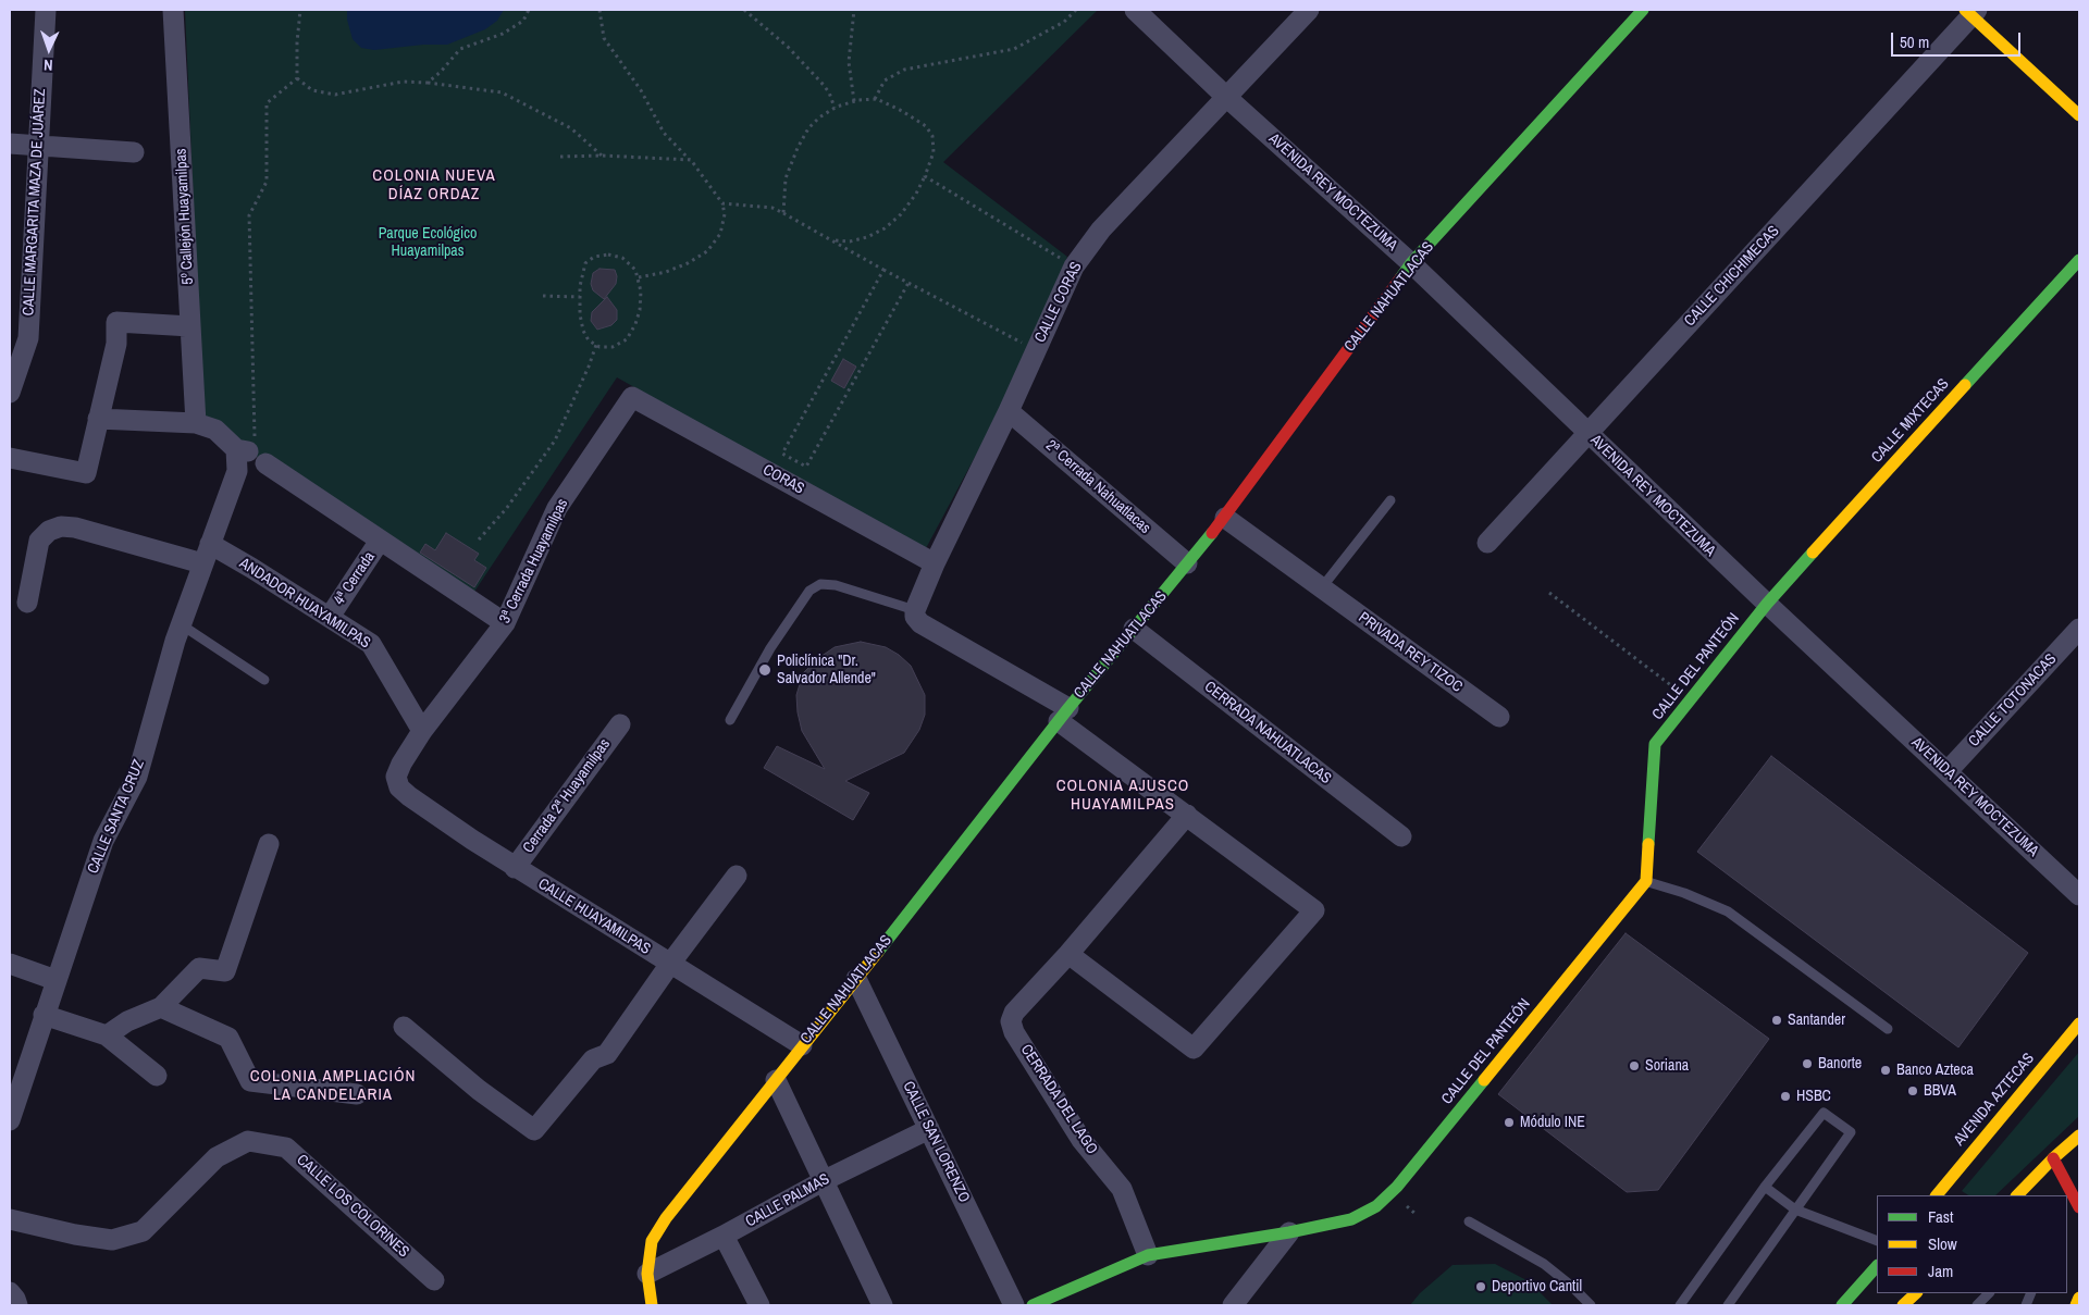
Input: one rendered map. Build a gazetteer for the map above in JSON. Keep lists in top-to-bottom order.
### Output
{
  "streets": {
    "street": [
      "AVENIDA REY MOCTEZUMA",
      "CALLE MARGARITA MAZA DE JUÁREZ",
      "5º Callejón Huayamilpas",
      "CALLE CHICHIMECAS",
      "CALLE NAHUATLACAS",
      "CALLE CORAS",
      "CALLE MIXTECAS",
      "CORAS",
      "2ª Cerrada Nahuatlacas",
      "3ª Cerrada Huayamilpas",
      "4ª Cerrada",
      "ANDADOR HUAYAMILPAS",
      "PRIVADA REY TIZOC",
      "CALLE DEL PANTEÓN",
      "CALLE TOTONACAS",
      "CERRADA NAHUATLACAS",
      "Cerrada 2ª Huayamilpas",
      "CALLE SANTA CRUZ",
      "CALLE HUAYAMILPAS",
      "CERRADA DEL LAGO",
      "AVENIDA AZTECAS",
      "CALLE SAN LORENZO",
      "CALLE PALMAS",
      "CALLE LOS COLORINES"
    ]
  },
  "crossings": [
    ["AVENIDA REY MOCTEZUMA", "CALLE CHICHIMECAS"],
    ["AVENIDA REY MOCTEZUMA", "CALLE NAHUATLACAS"],
    ["AVENIDA REY MOCTEZUMA", "CALLE CORAS"],
    ["AVENIDA REY MOCTEZUMA", "CALLE MIXTECAS"],
    ["AVENIDA REY MOCTEZUMA", "CALLE DEL PANTEÓN"],
    ["AVENIDA REY MOCTEZUMA", "CALLE TOTONACAS"],
    ["CALLE NAHUATLACAS", "2ª Cerrada Nahuatlacas"],
    ["CALLE NAHUATLACAS", "PRIVADA REY TIZOC"],
    ["CALLE NAHUATLACAS", "CERRADA NAHUATLACAS"],
    ["CALLE NAHUATLACAS", "CALLE HUAYAMILPAS"],
    ["CALLE NAHUATLACAS", "CALLE SAN LORENZO"],
    ["CALLE NAHUATLACAS", "CALLE PALMAS"],
    ["CALLE CORAS", "CORAS"],
    ["CALLE CORAS", "2ª Cerrada Nahuatlacas"],
    ["CALLE MIXTECAS", "CALLE DEL PANTEÓN"],
    ["CORAS", "3ª Cerrada Huayamilpas"],
    ["3ª Cerrada Huayamilpas", "ANDADOR HUAYAMILPAS"],
    ["3ª Cerrada Huayamilpas", "CALLE HUAYAMILPAS"],
    ["4ª Cerrada", "ANDADOR HUAYAMILPAS"],
    ["ANDADOR HUAYAMILPAS", "CALLE SANTA CRUZ"],
    ["CALLE DEL PANTEÓN", "CERRADA DEL LAGO"],
    ["Cerrada 2ª Huayamilpas", "CALLE HUAYAMILPAS"],
    ["CALLE SAN LORENZO", "CALLE PALMAS"]
  ],
  "districts": ["COLONIA NUEVA DÍAZ ORDAZ", "COLONIA AJUSCO HUAYAMILPAS", "COLONIA AMPLIACIÓN LA CANDELARIA"],
  "parks": ["Parque Ecológico Huayamilpas"],
  "places": [
    "Policlínica \"Dr. Salvador Allende\"",
    "Santander",
    "Banorte",
    "Soriana",
    "Banco Azteca",
    "BBVA",
    "HSBC",
    "Módulo INE",
    "Deportivo Cantil"
  ],
  "legend": ["Fast", "Slow", "Jam"],
  "scale_bar": "50 m",
  "north": "bottom"
}
